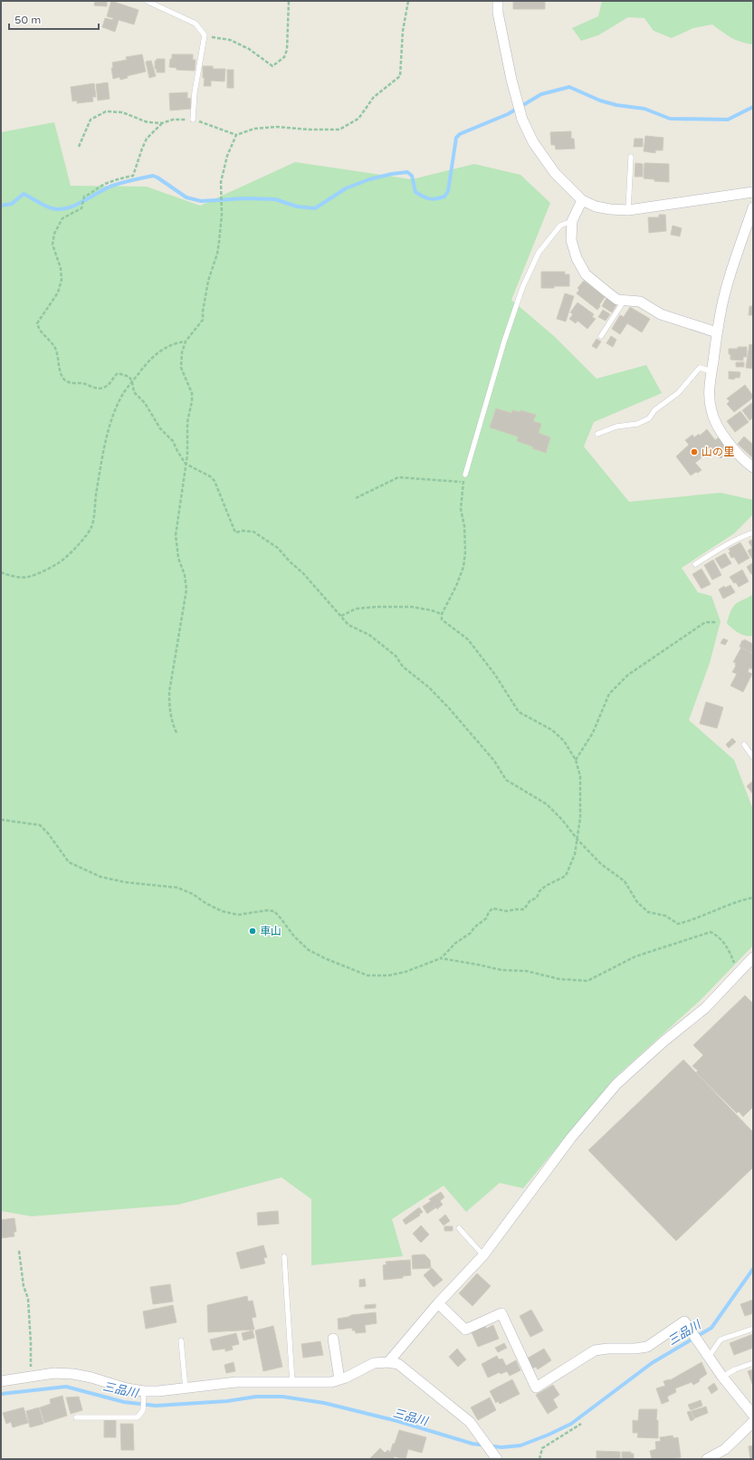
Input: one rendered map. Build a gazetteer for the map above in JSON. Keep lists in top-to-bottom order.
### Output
{
  "water": ["三品川"],
  "places": ["山の里", "車山"],
  "scale_bar": "50 m"
}
